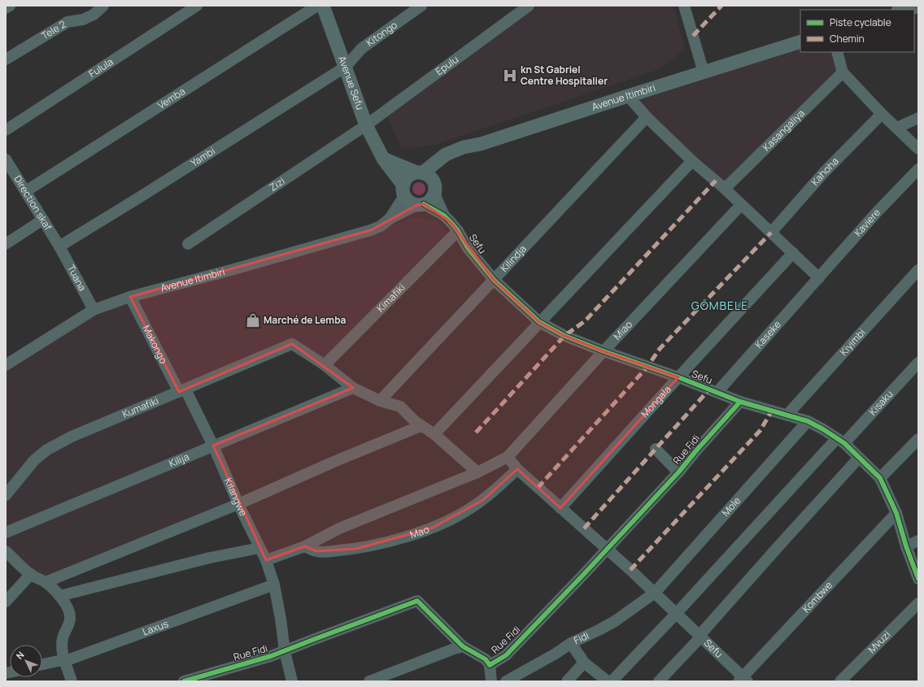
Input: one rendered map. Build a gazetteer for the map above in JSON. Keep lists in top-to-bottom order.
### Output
{
  "streets": {
    "main road": ["Avenue Sefu", "Avenue Itimbiri"],
    "street": [
      "Tele 2",
      "Kitongo",
      "Epulu",
      "Fulula",
      "Vemba",
      "Kasangaliya",
      "Yambi",
      "Kahoha",
      "Zizi",
      "Direction skaf",
      "Kaviere",
      "Sefu",
      "Kilindja",
      "Tuana",
      "Kimafiki",
      "Miao",
      "Kaseke",
      "Kiyimbi",
      "Makongo",
      "Mongala",
      "Kisaku",
      "Kumafiki",
      "Rue Fidi",
      "Kilija",
      "Kilangwe",
      "Mole",
      "Mao",
      "Kombwe",
      "Laxus",
      "Fidi",
      "Mvuzi"
    ]
  },
  "crossings": [
    ["Kitongo", "Avenue Sefu"],
    ["Kitongo", "Yambi"],
    ["Epulu", "Avenue Sefu"],
    ["Epulu", "Zizi"],
    ["Avenue Sefu", "Avenue Itimbiri"],
    ["Avenue Sefu", "Yambi"],
    ["Avenue Sefu", "Zizi"],
    ["Avenue Itimbiri", "Tuana"],
    ["Avenue Itimbiri", "Makongo"],
    ["Vemba", "Direction skaf"],
    ["Yambi", "Direction skaf"],
    ["Yambi", "Tuana"],
    ["Direction skaf", "Tuana"],
    ["Kaviere", "Kaseke"],
    ["Sefu", "Kilindja"],
    ["Sefu", "Kimafiki"],
    ["Sefu", "Miao"],
    ["Sefu", "Kaseke"],
    ["Sefu", "Kiyimbi"],
    ["Sefu", "Mongala"],
    ["Sefu", "Kisaku"],
    ["Sefu", "Rue Fidi"],
    ["Sefu", "Mole"],
    ["Sefu", "Mao"],
    ["Sefu", "Kombwe"],
    ["Sefu", "Fidi"],
    ["Kimafiki", "Kumafiki"],
    ["Makongo", "Kumafiki"],
    ["Makongo", "Kilija"],
    ["Makongo", "Kilangwe"],
    ["Rue Fidi", "Kilangwe"],
    ["Kilija", "Kilangwe"],
    ["Kilangwe", "Laxus"],
    ["Mole", "Fidi"]
  ],
  "districts": ["GOMBELE"],
  "places": {
    "hospital": ["kn St Gabriel Centre Hospitalier"],
    "shop": ["Marché de Lemba"]
  },
  "legend": ["Piste cyclable", "Chemin"],
  "north": "top left"
}
